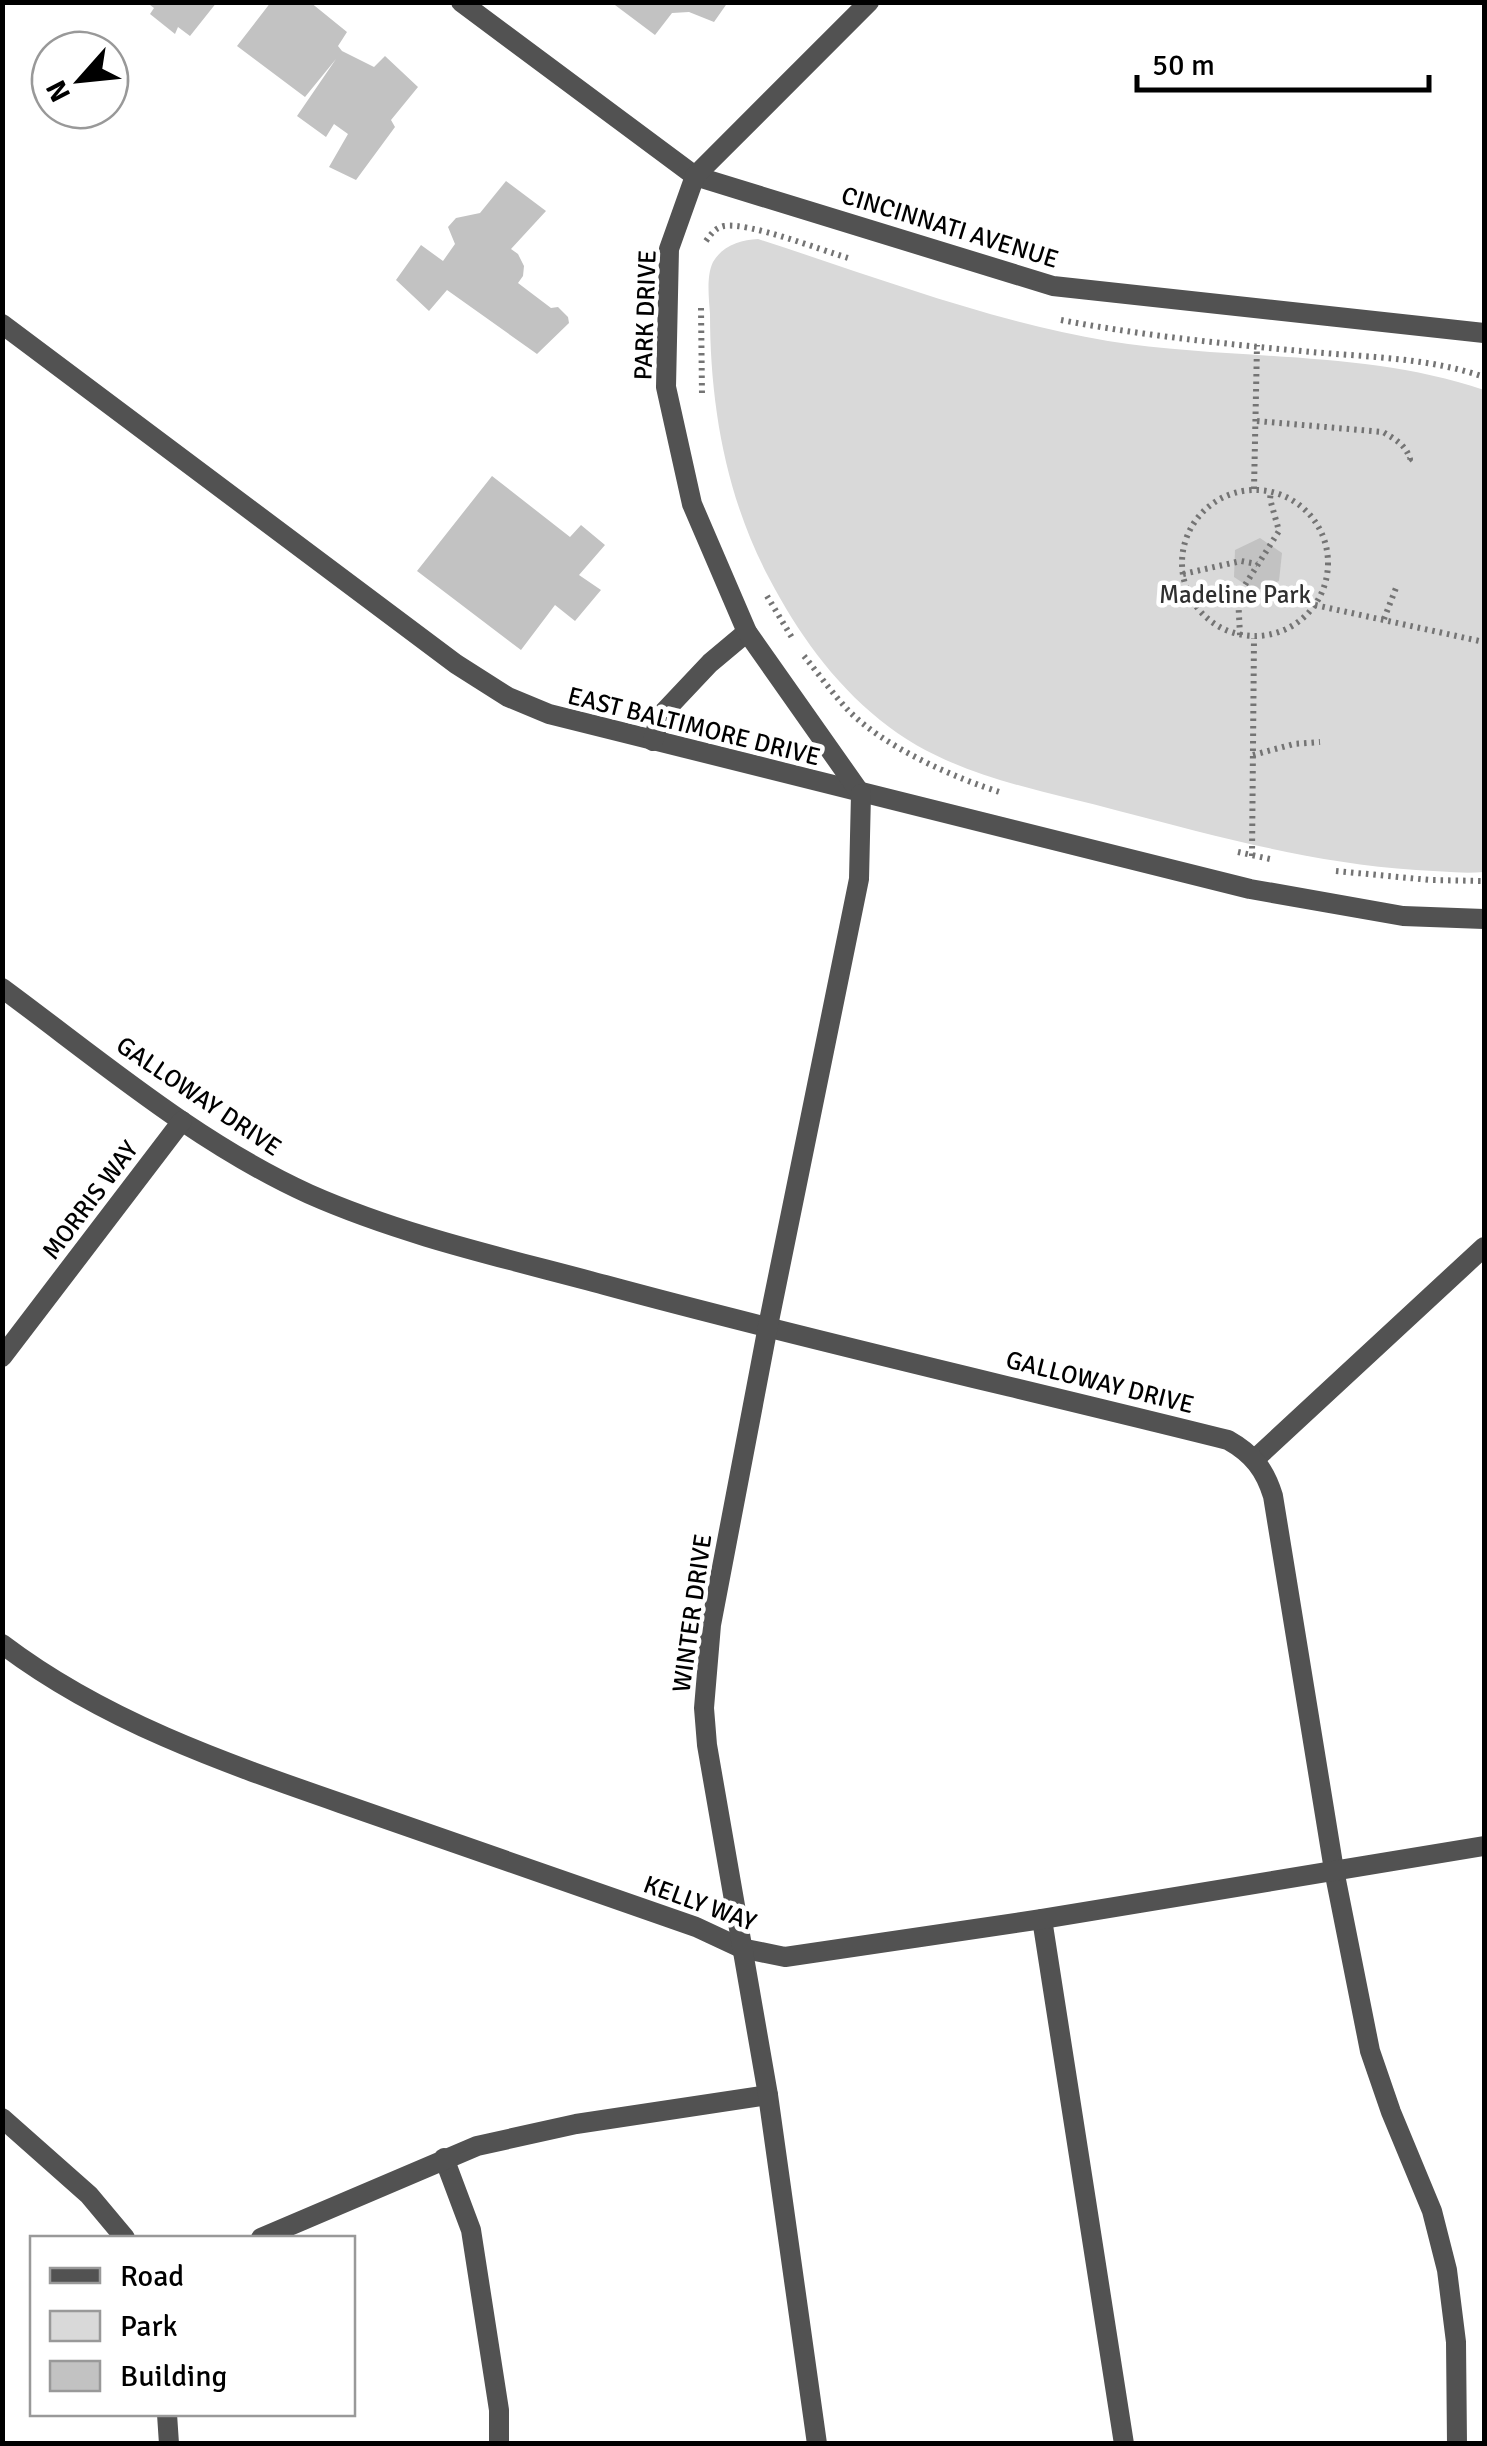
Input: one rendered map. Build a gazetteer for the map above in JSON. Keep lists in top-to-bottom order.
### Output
{
  "streets": {
    "street": [
      "CINCINNATI AVENUE",
      "PARK DRIVE",
      "EAST BALTIMORE DRIVE",
      "GALLOWAY DRIVE",
      "MORRIS WAY",
      "WINTER DRIVE",
      "KELLY WAY"
    ]
  },
  "crossings": [
    ["CINCINNATI AVENUE", "PARK DRIVE"],
    ["PARK DRIVE", "EAST BALTIMORE DRIVE"],
    ["PARK DRIVE", "WINTER DRIVE"],
    ["EAST BALTIMORE DRIVE", "WINTER DRIVE"],
    ["GALLOWAY DRIVE", "MORRIS WAY"],
    ["GALLOWAY DRIVE", "WINTER DRIVE"],
    ["WINTER DRIVE", "KELLY WAY"]
  ],
  "parks": ["Madeline Park"],
  "legend": ["Road", "Park", "Building"],
  "scale_bar": "50 m",
  "north": "bottom left"
}
